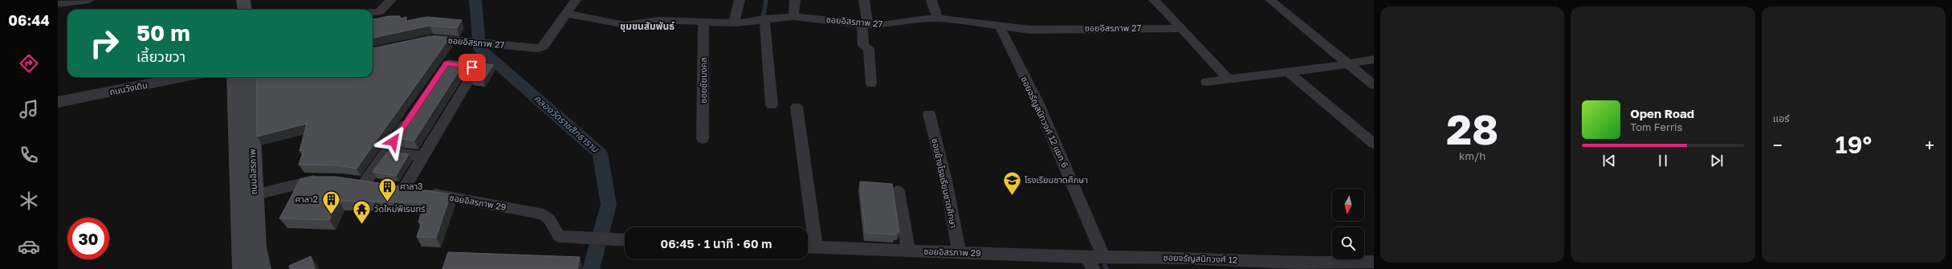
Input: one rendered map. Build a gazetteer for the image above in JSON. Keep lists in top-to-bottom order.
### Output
{
  "streets": {
    "main road": ["ถนนอิสรภาพ"],
    "street": [
      "ซอยอิสรภาพ 27",
      "ซอยชัยมงคล",
      "ถนนวังเดิม",
      "ซอยจรัญสนิทวงศ์ 12 แยก 6",
      "ซอยข้างโรงเรียนชาตศึกษา",
      "ซอยอิสรภาพ 29",
      "ซอยจรัญสนิทวงศ์ 12"
    ]
  },
  "crossings": [
    ["ซอยอิสรภาพ 27", "ซอยชัยมงคล"],
    ["ซอยอิสรภาพ 27", "ซอยจรัญสนิทวงศ์ 12 แยก 6"],
    ["ซอยจรัญสนิทวงศ์ 12 แยก 6", "ซอยอิสรภาพ 29"],
    ["ซอยจรัญสนิทวงศ์ 12 แยก 6", "ซอยจรัญสนิทวงศ์ 12"],
    ["ซอยข้างโรงเรียนชาตศึกษา", "ซอยอิสรภาพ 29"],
    ["ซอยอิสรภาพ 29", "ซอยจรัญสนิทวงศ์ 12"]
  ],
  "districts": ["ชุมชนสัมพันธ์"],
  "water": ["คลองวัดราชสิทธาราม"],
  "places": {
    "school or university": ["โรงเรียนชาตศึกษา"],
    "building": ["ศาลา3", "ศาลา2"],
    "temple": ["วัดใหม่พิเรนทร์"]
  },
  "north": "bottom",
  "page": {
    "tabs": "06:44",
    "tile": [
      ["28", "km/h"],
      "แอร์"
    ],
    "turn": ["50 m", "เลี้ยวขวา"],
    "song": ["Open Road", "Tom Ferris"],
    "heat": ["−", "19°", "+"],
    "limit": "30",
    "trip": "06:45 · 1 นาที · 60 m"
  }
}
